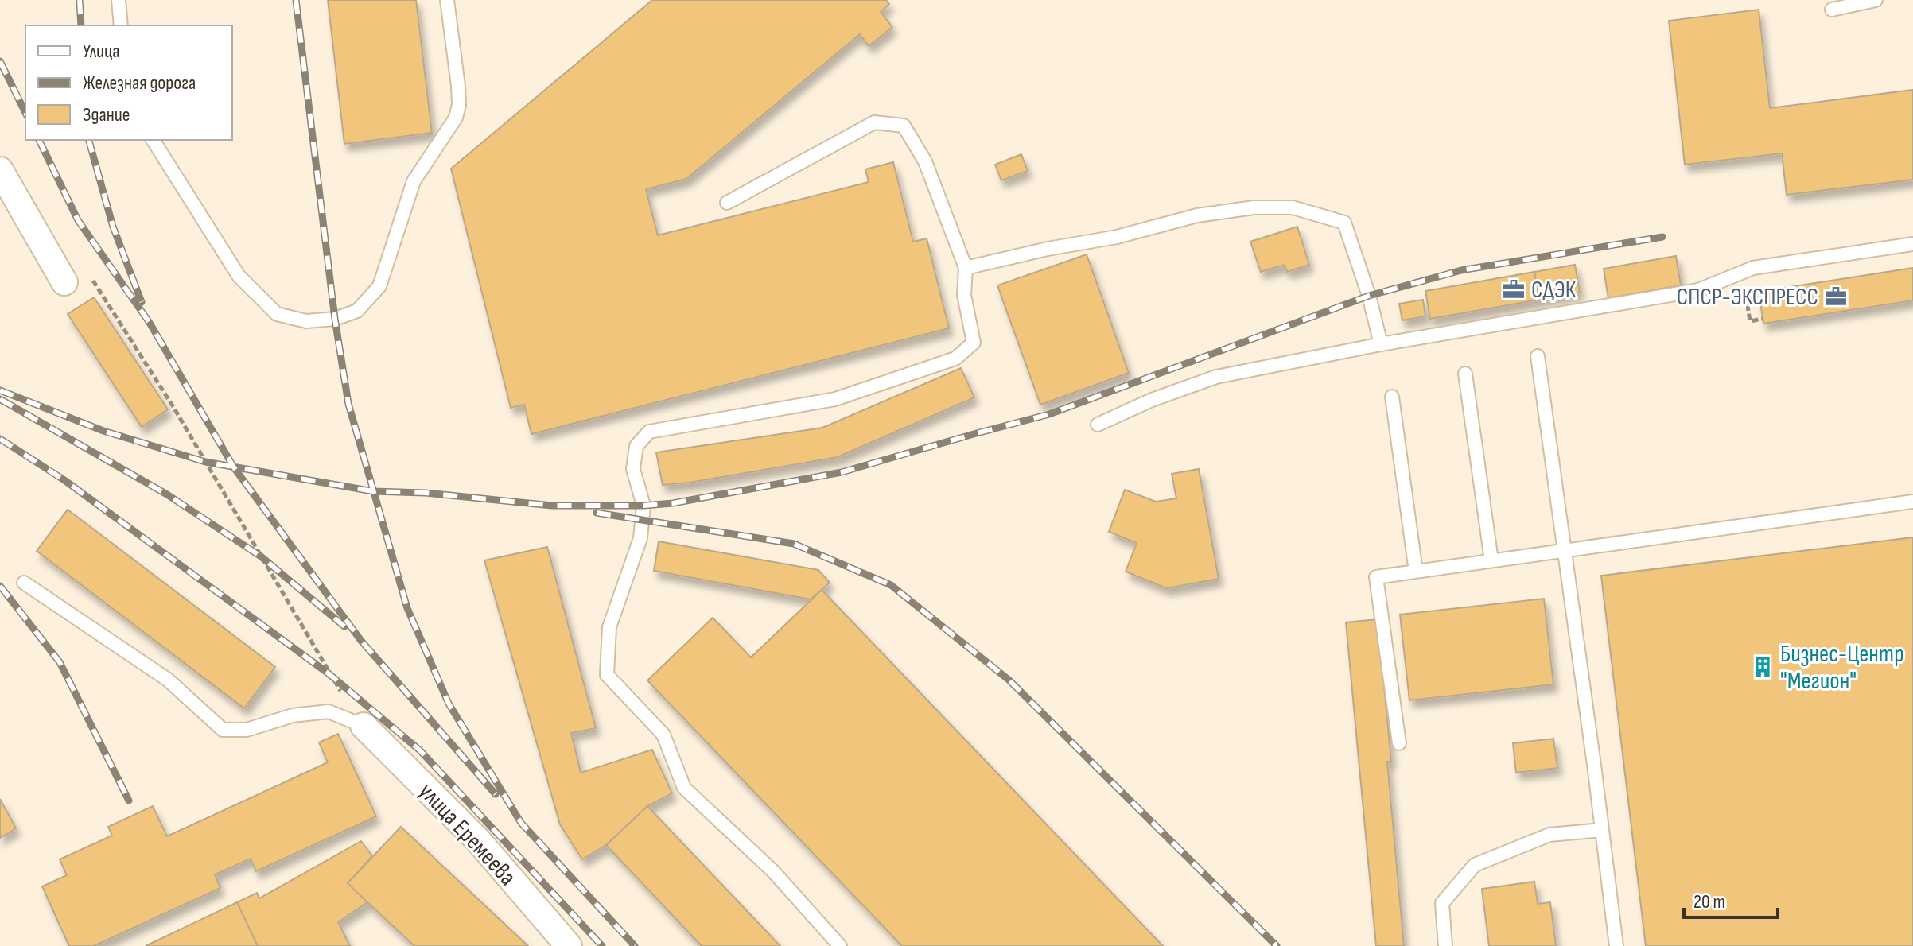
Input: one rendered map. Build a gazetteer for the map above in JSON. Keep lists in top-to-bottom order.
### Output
{
  "streets": {
    "street": ["улица Еремеева"]
  },
  "places": {
    "office": ["СДЭК", "СПСР-ЭКСПРЕСС"],
    "building": ["Бизнес-Центр \"Мегион\""]
  },
  "legend": ["Улица", "Железная дорога", "Здание"],
  "scale_bar": "20 m"
}
